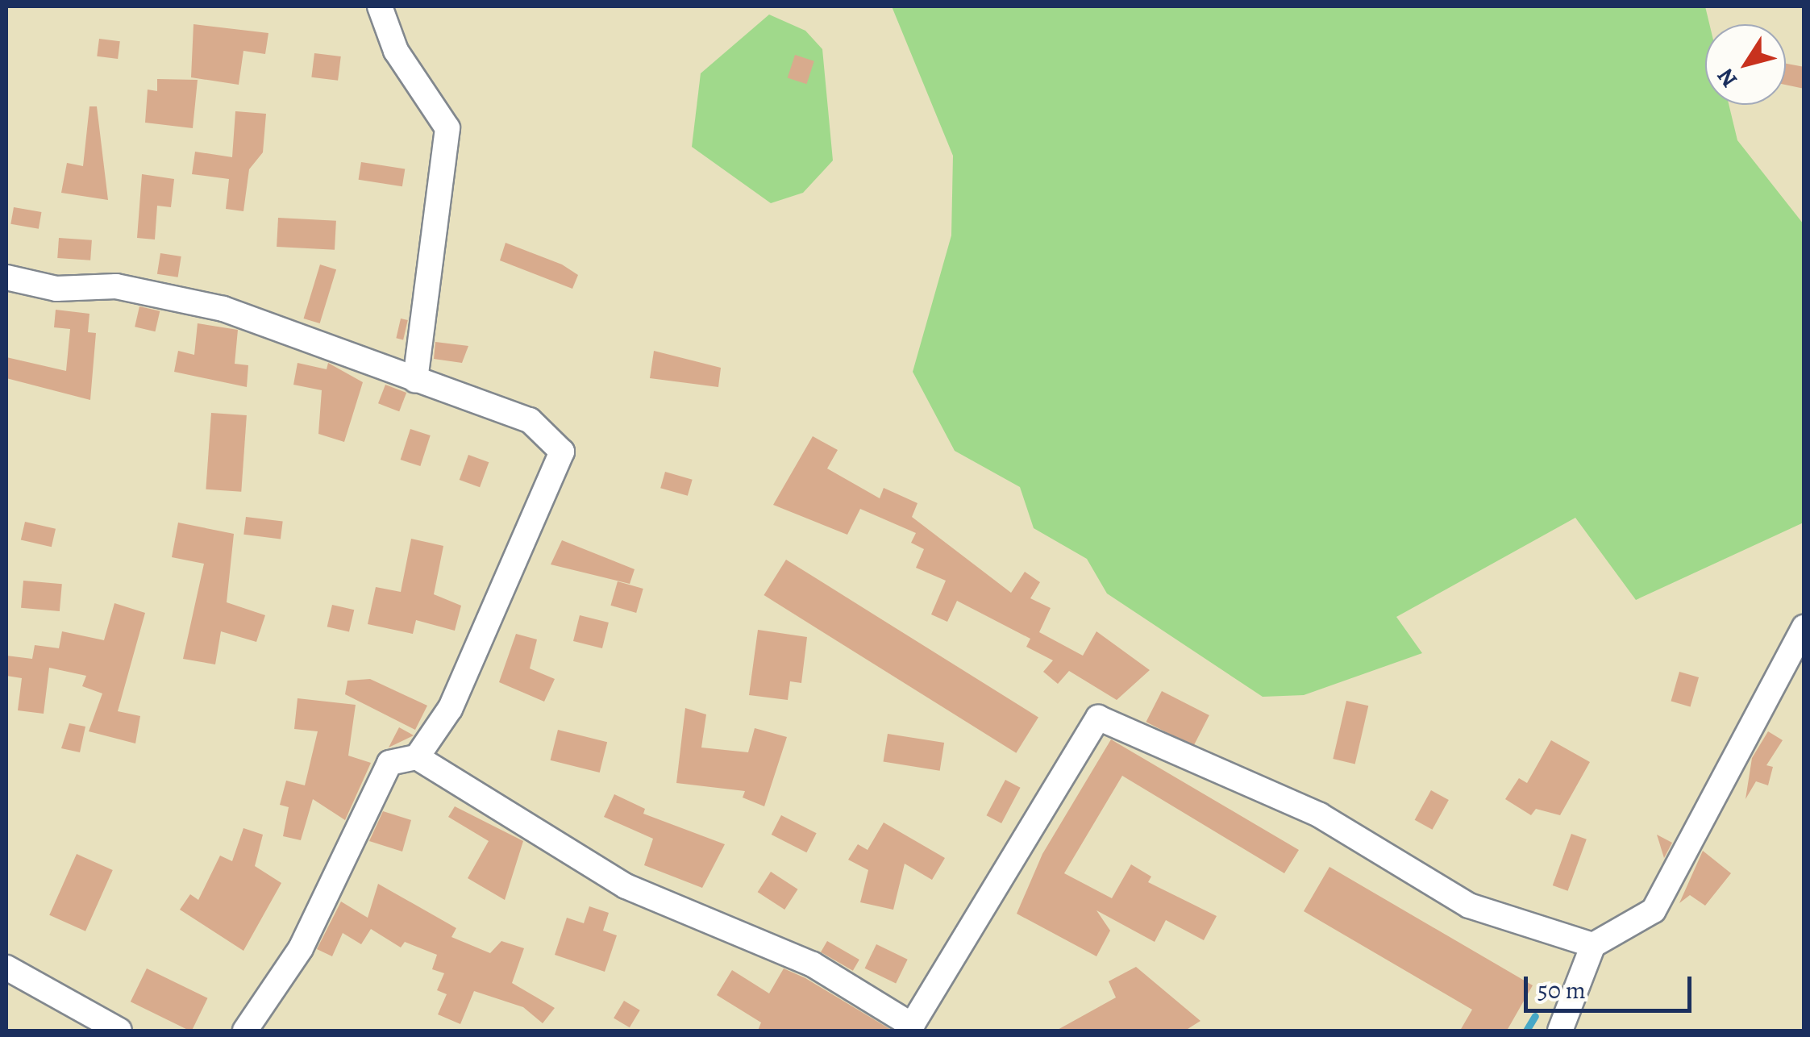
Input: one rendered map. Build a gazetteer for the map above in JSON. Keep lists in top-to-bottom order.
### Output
{
  "scale_bar": "50 m",
  "north": "bottom left"
}
